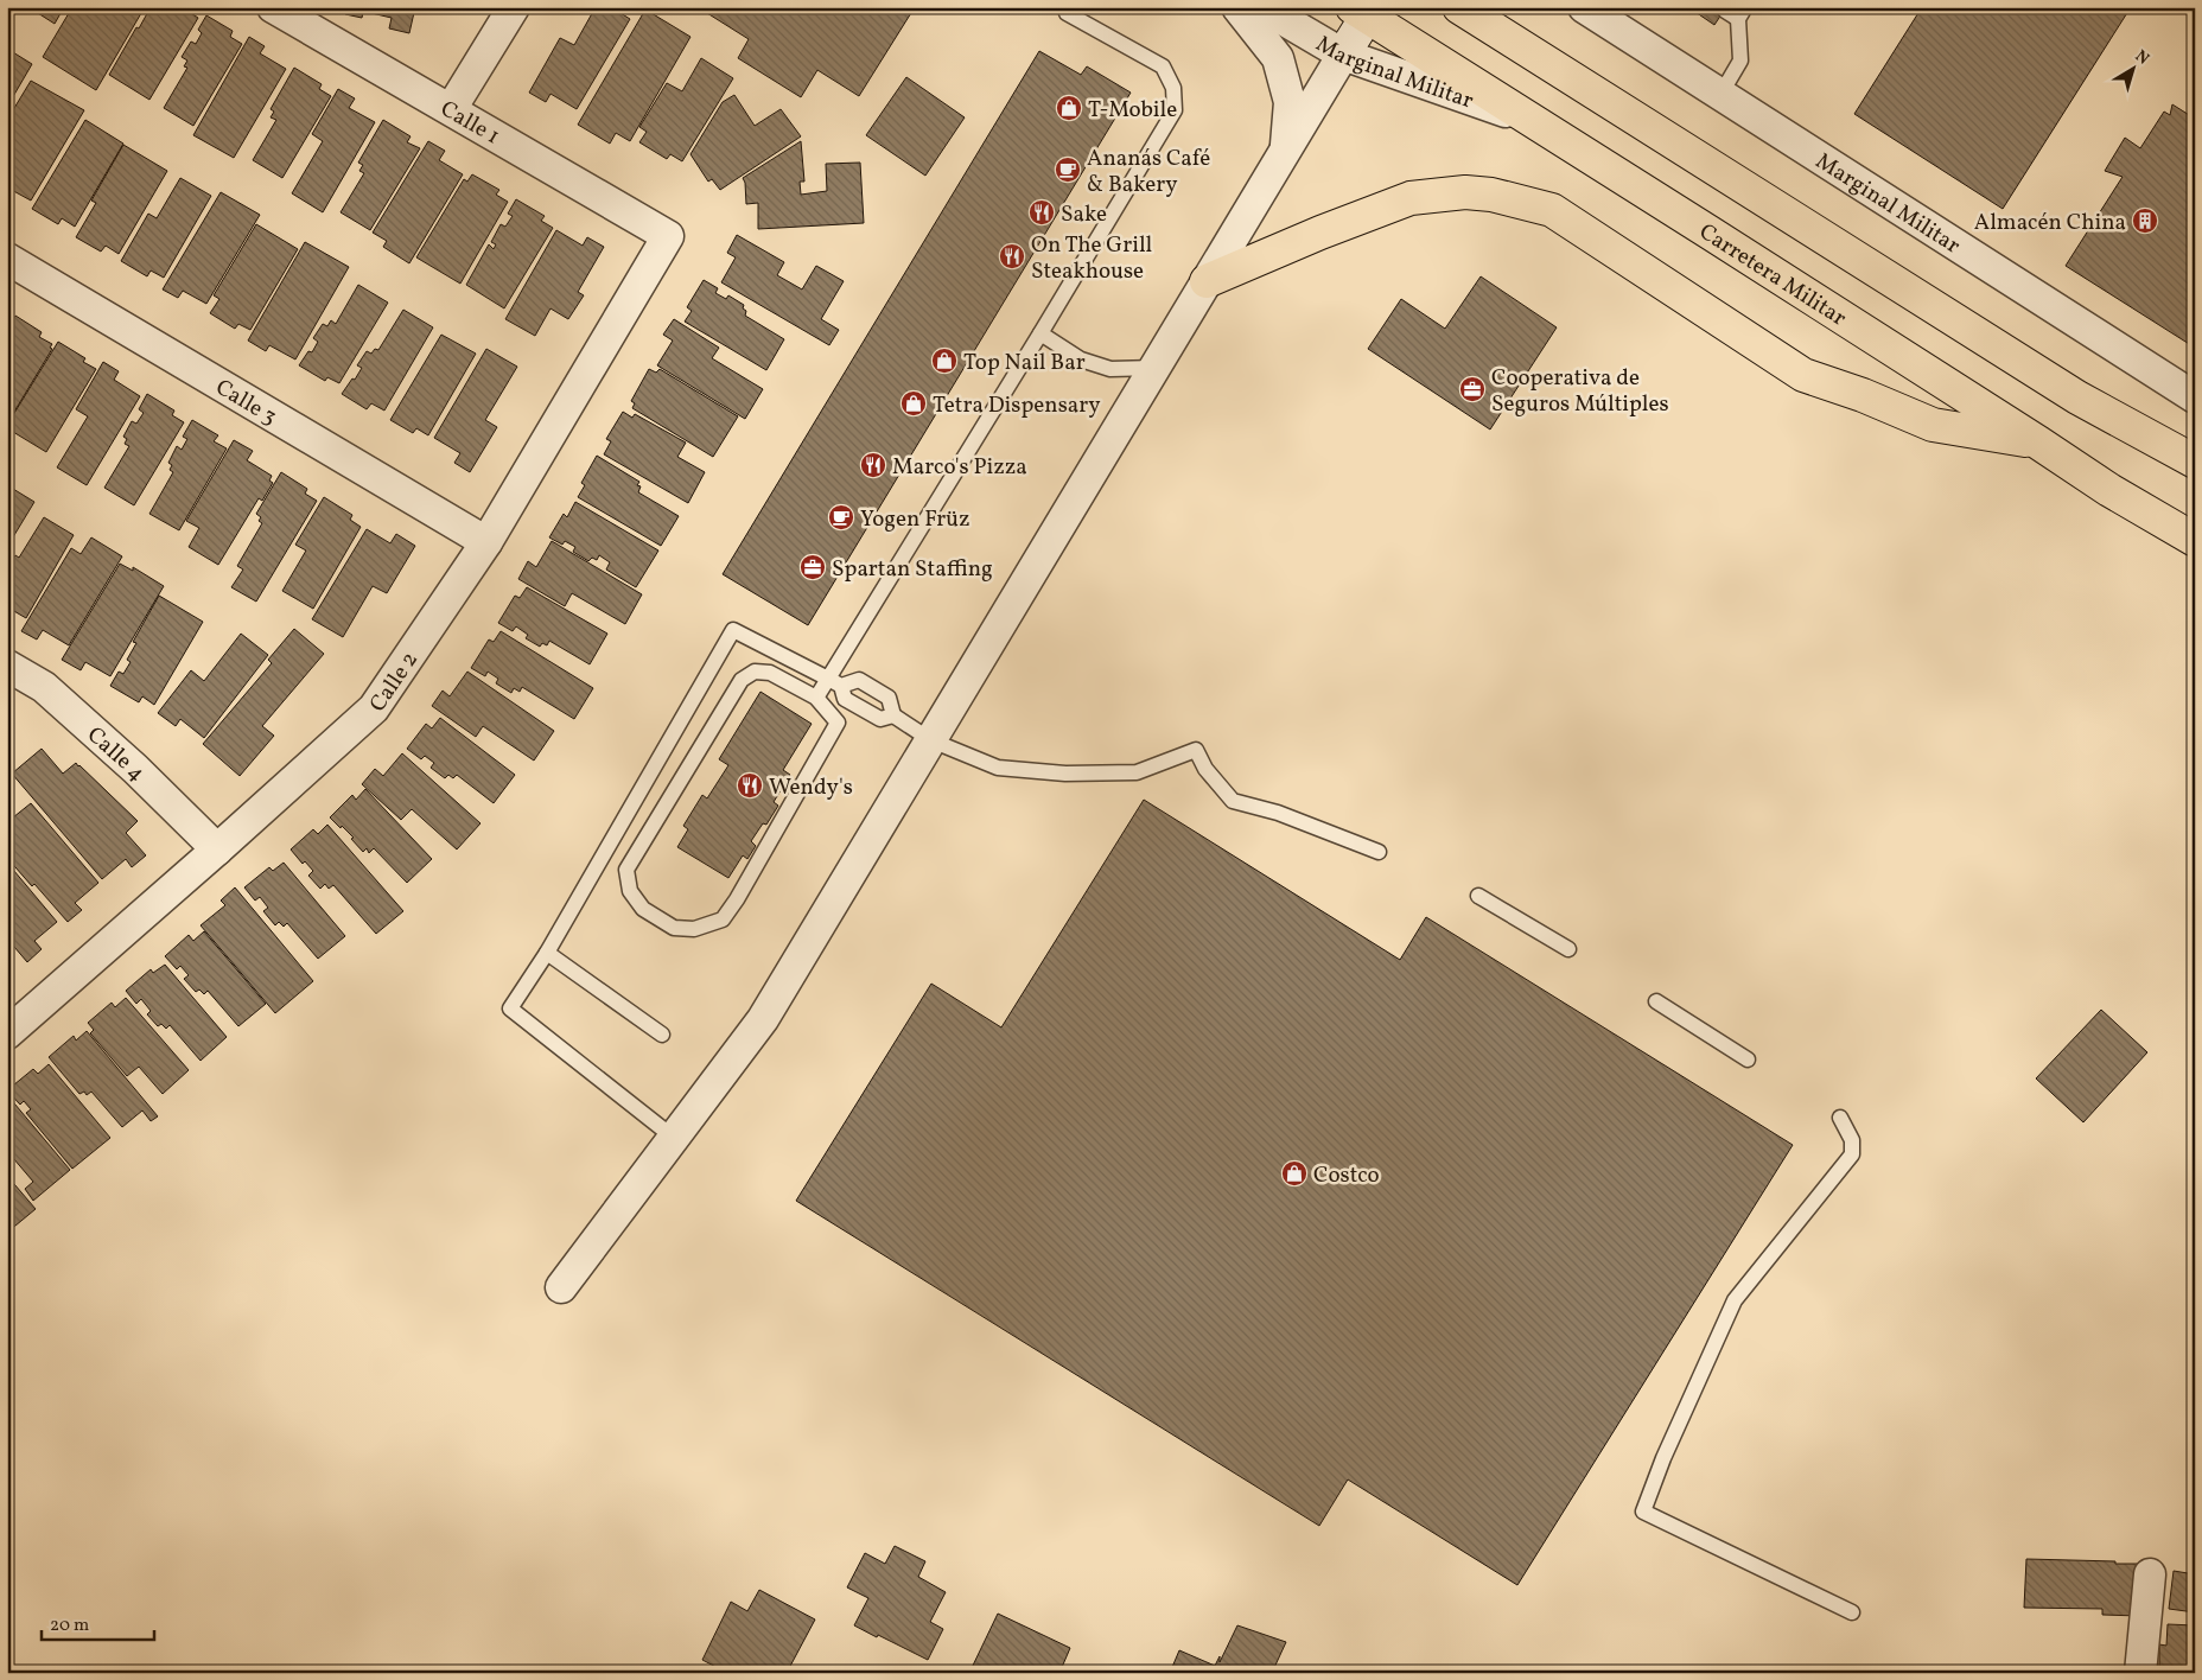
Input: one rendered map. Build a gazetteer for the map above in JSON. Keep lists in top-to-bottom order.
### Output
{
  "streets": {
    "main road": ["Carretera Militar"],
    "street": [
      "Marginal Militar",
      "Calle 1",
      "Calle 3",
      "Calle 2",
      "Calle 4"
    ]
  },
  "crossings": [
    ["Marginal Militar", "Carretera Militar"],
    ["Calle 1", "Calle 2"],
    ["Calle 3", "Calle 2"],
    ["Calle 2", "Calle 4"]
  ],
  "places": {
    "shop": [
      "T-Mobile",
      "Top Nail Bar",
      "Tetra Dispensary",
      "Costco"
    ],
    "cafe": ["Ananás Café & Bakery", "Yogen Früz"],
    "restaurant": [
      "Sake",
      "On The Grill Steakhouse",
      "Marco's Pizza",
      "Wendy's"
    ],
    "building": ["Almacén China"],
    "office": ["Cooperativa de Seguros Múltiples", "Spartan Staffing"]
  },
  "scale_bar": "20 m",
  "north": "top right"
}
